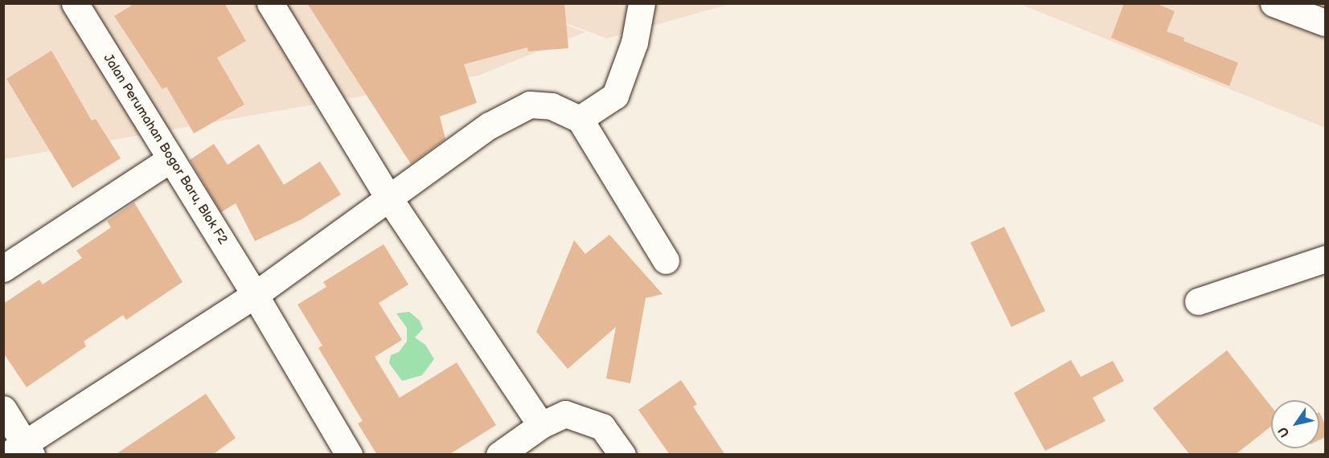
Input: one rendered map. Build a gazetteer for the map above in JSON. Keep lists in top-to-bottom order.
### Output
{
  "streets": {
    "street": ["Jalan Perumahan Bogor Baru, Blok F2"]
  },
  "north": "bottom left"
}
